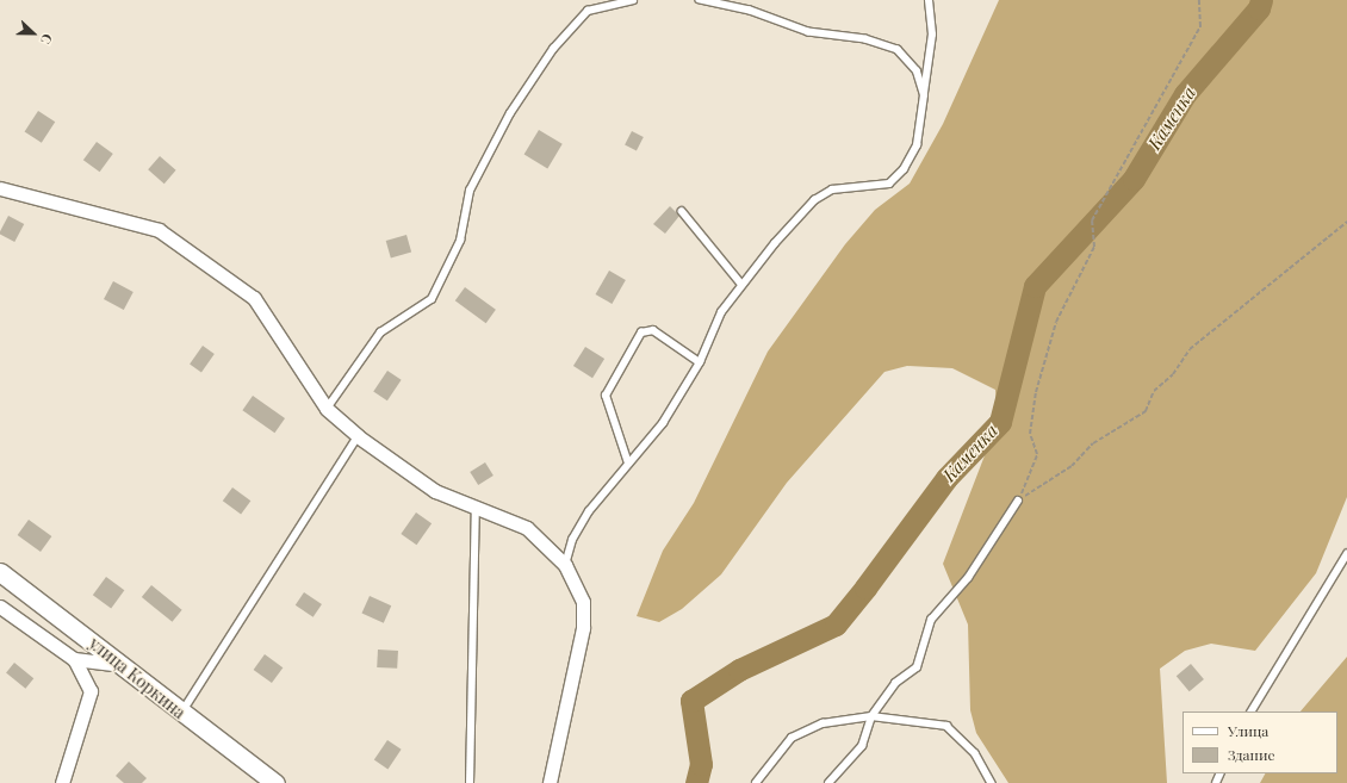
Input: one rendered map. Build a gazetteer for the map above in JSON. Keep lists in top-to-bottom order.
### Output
{
  "streets": {
    "main road": ["улица Коркина"]
  },
  "water": ["Каменка"],
  "legend": ["Улица", "Здание"],
  "north": "right"
}
